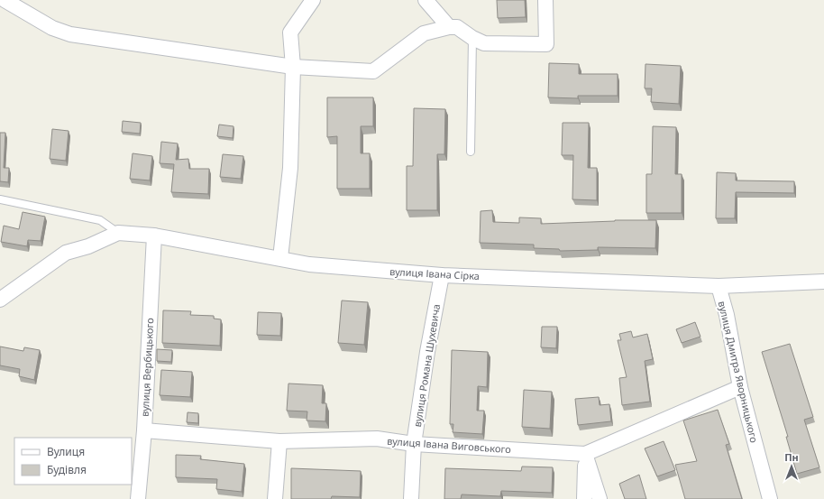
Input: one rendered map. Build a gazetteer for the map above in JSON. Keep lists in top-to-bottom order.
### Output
{
  "streets": {
    "street": [
      "вулиця Івана Сірка",
      "вулиця Романа Шухевича",
      "вулиця Вербицького",
      "вулиця Дмитра Яворницького",
      "вулиця Івана Виговського"
    ]
  },
  "crossings": [
    ["вулиця Івана Сірка", "вулиця Романа Шухевича"],
    ["вулиця Івана Сірка", "вулиця Вербицького"],
    ["вулиця Івана Сірка", "вулиця Дмитра Яворницького"],
    ["вулиця Романа Шухевича", "вулиця Івана Виговського"],
    ["вулиця Вербицького", "вулиця Івана Виговського"],
    ["вулиця Дмитра Яворницького", "вулиця Івана Виговського"]
  ],
  "legend": ["Вулиця", "Будівля"],
  "north": "top"
}
